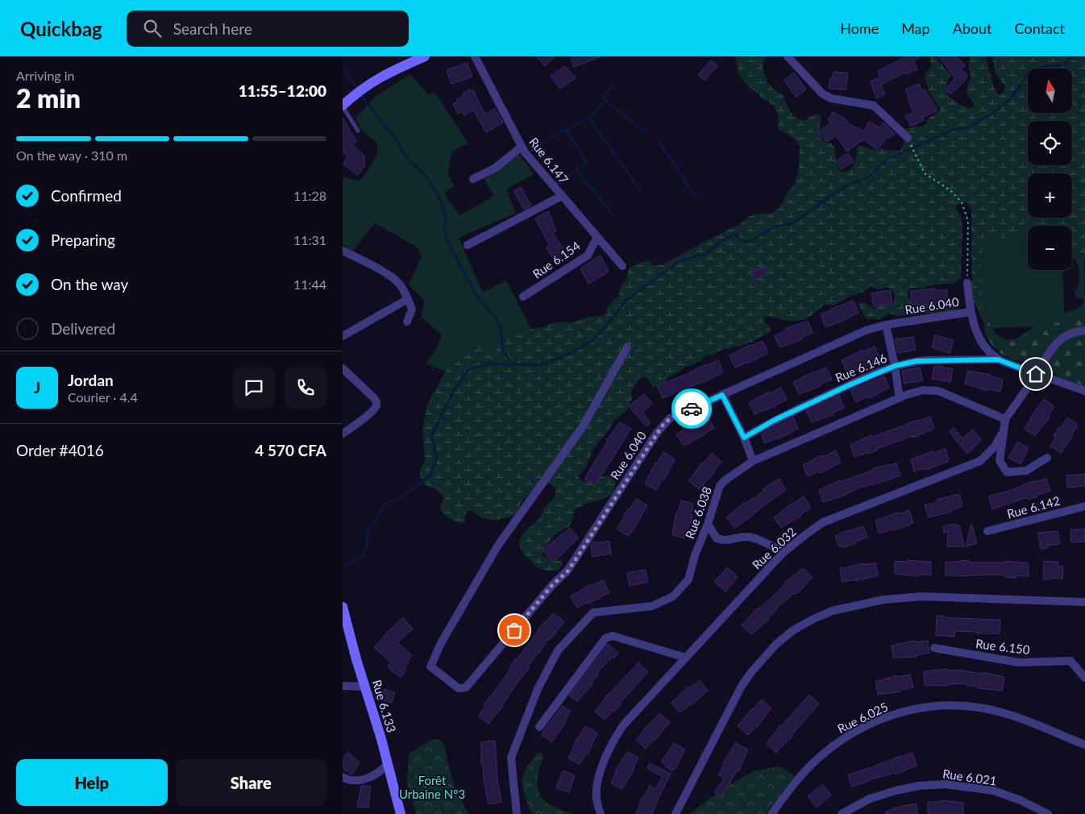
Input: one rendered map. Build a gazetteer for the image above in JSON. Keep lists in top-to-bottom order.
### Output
{
  "streets": {
    "street": [
      "Rue 6.147",
      "Rue 6.154",
      "Rue 6.040",
      "Rue 6.146",
      "Rue 6.142",
      "Rue 6.038",
      "Rue 6.032",
      "Rue 6.150",
      "Rue 6.133",
      "Rue 6.025",
      "Rue 6.021"
    ]
  },
  "crossings": [
    ["Rue 6.147", "Rue 6.154"],
    ["Rue 6.038", "Rue 6.032"]
  ],
  "parks": ["Forêt Urbaine N°3"],
  "north": "top",
  "page": {
    "header": "Quickbag",
    "search": "Search here",
    "nav": [
      "Home",
      "Map",
      "About",
      "Contact"
    ],
    "heading": ["2 min", "Arriving in", "11:55–12:00"],
    "panel": [
      "Jordan",
      "Courier · 4.4",
      "Order #4016",
      "4 570 CFA"
    ],
    "map_buttons": ["+", "−"],
    "bar": "On the way · 310 m",
    "list": [
      ["Confirmed", "11:28"],
      ["Preparing", "11:31"],
      ["On the way", "11:44"],
      "Delivered"
    ],
    "round": "J",
    "buttons": ["Help", "Share"]
  }
}
